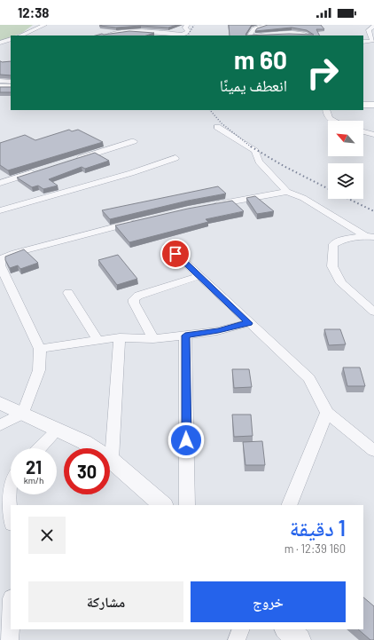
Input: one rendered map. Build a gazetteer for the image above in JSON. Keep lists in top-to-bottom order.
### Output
{
  "north": "top left",
  "page": {
    "status": "12:38",
    "turn": ["60 m", "انعطف يمينًا"],
    "speed": "21 km/h",
    "limit": "30",
    "heading": ["1 دقيقة", "160 m · 12:39"],
    "buttons": ["خروج", "مشاركة"]
  }
}
